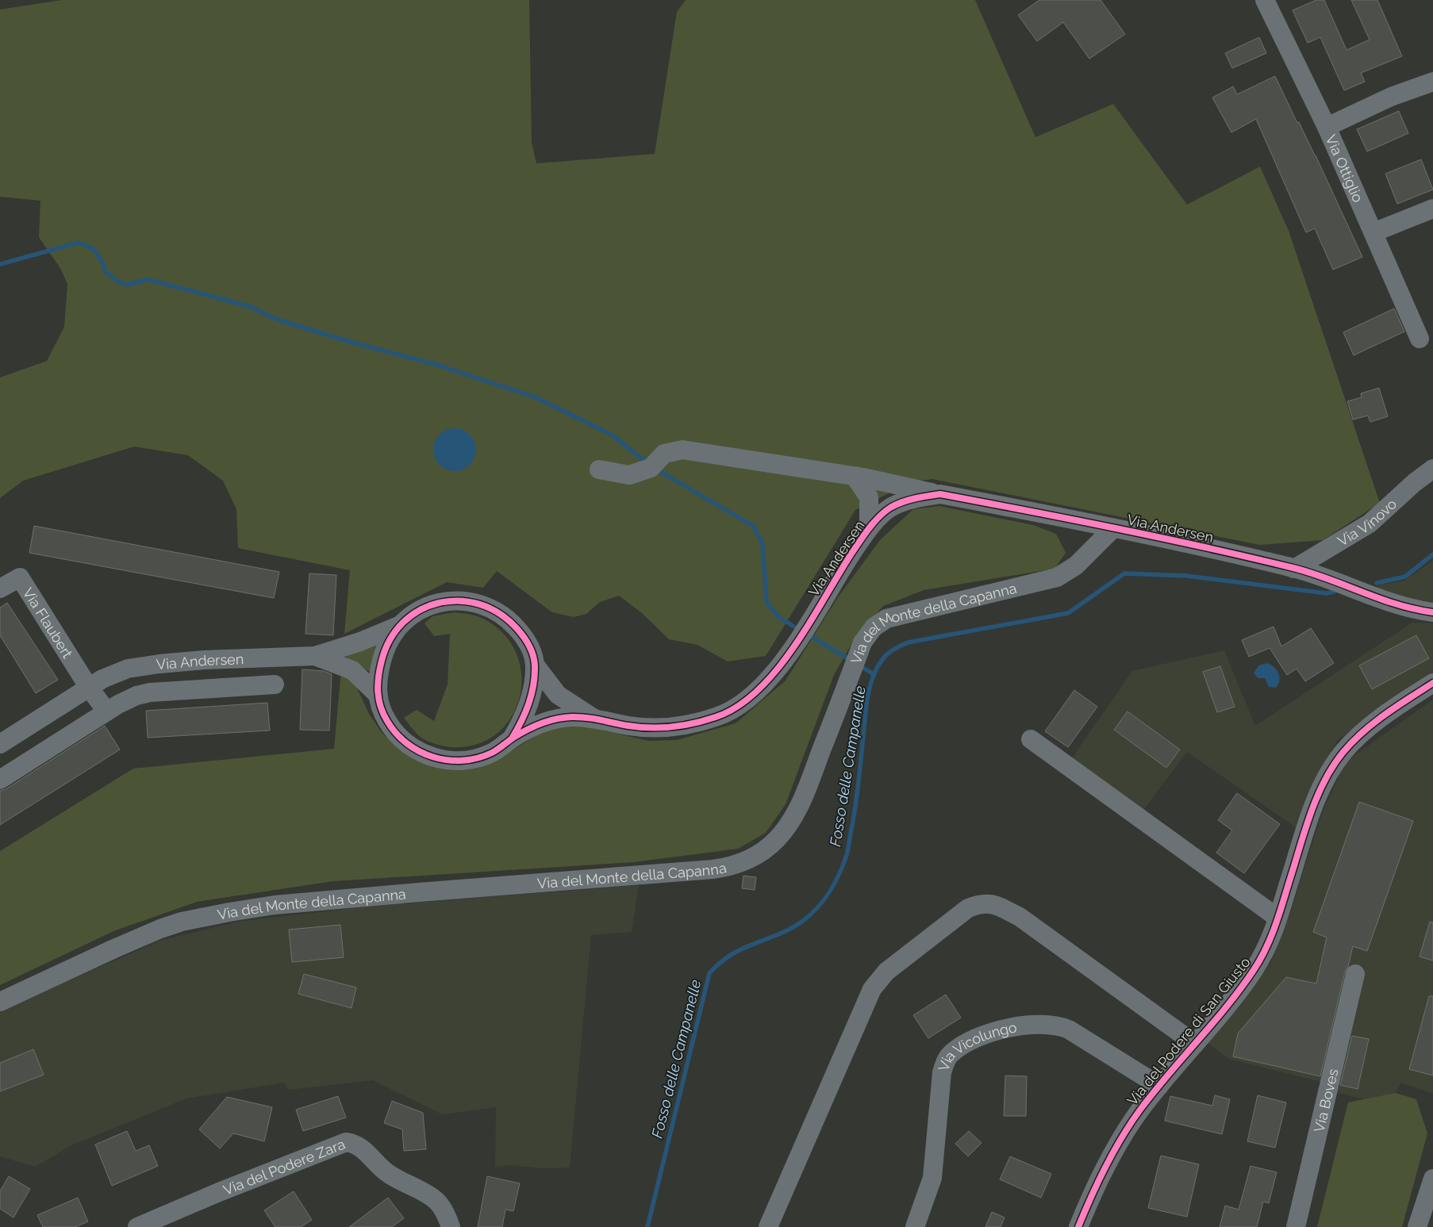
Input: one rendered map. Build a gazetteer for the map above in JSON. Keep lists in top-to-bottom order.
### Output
{
  "streets": {
    "street": [
      "Via Ottiglio",
      "Via Vinovo",
      "Via Andersen",
      "Via Flaubert",
      "Via del Monte della Capanna",
      "Via del Podere di San Giusto",
      "Via Vicolungo",
      "Via Boves",
      "Via del Podere Zara"
    ]
  },
  "crossings": [
    ["Via Vinovo", "Via Andersen"],
    ["Via Andersen", "Via Flaubert"],
    ["Via Andersen", "Via del Monte della Capanna"],
    ["Via del Podere di San Giusto", "Via Vicolungo"]
  ],
  "water": ["Fosso delle Campanelle"]
}
